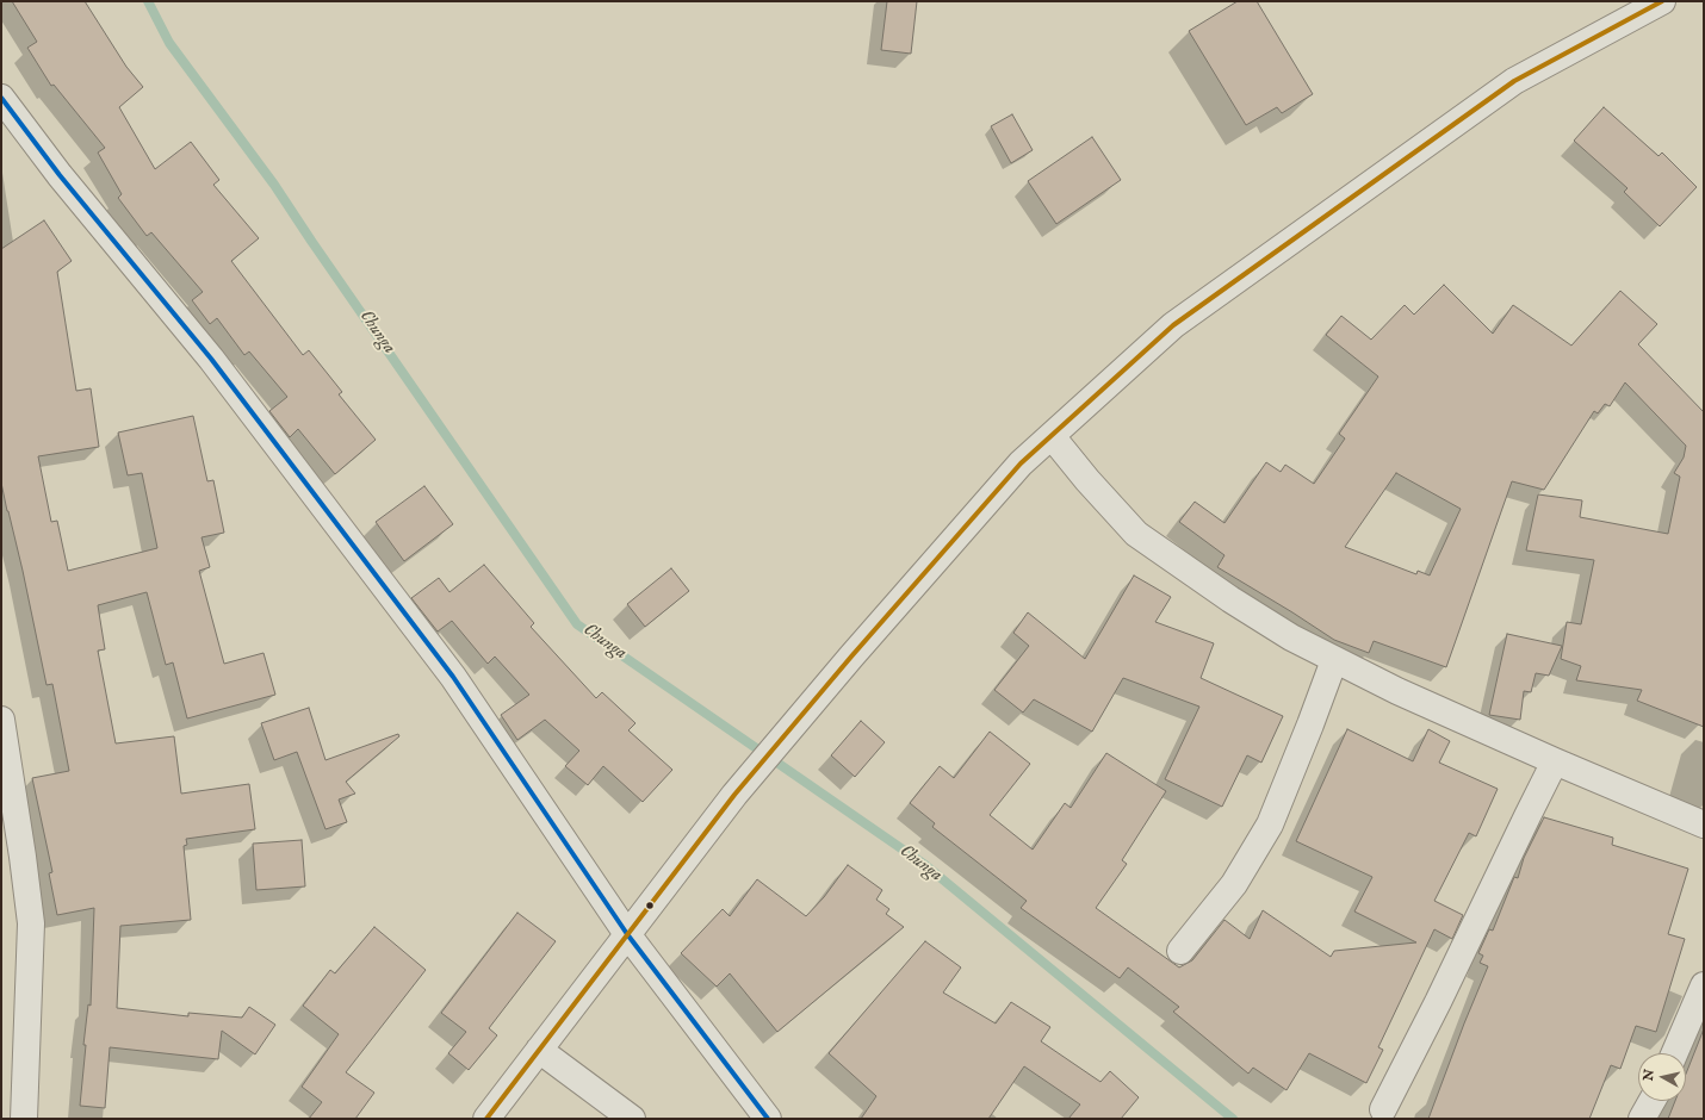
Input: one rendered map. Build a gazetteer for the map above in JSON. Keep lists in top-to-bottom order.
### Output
{
  "water": ["Chunga"],
  "north": "left"
}
